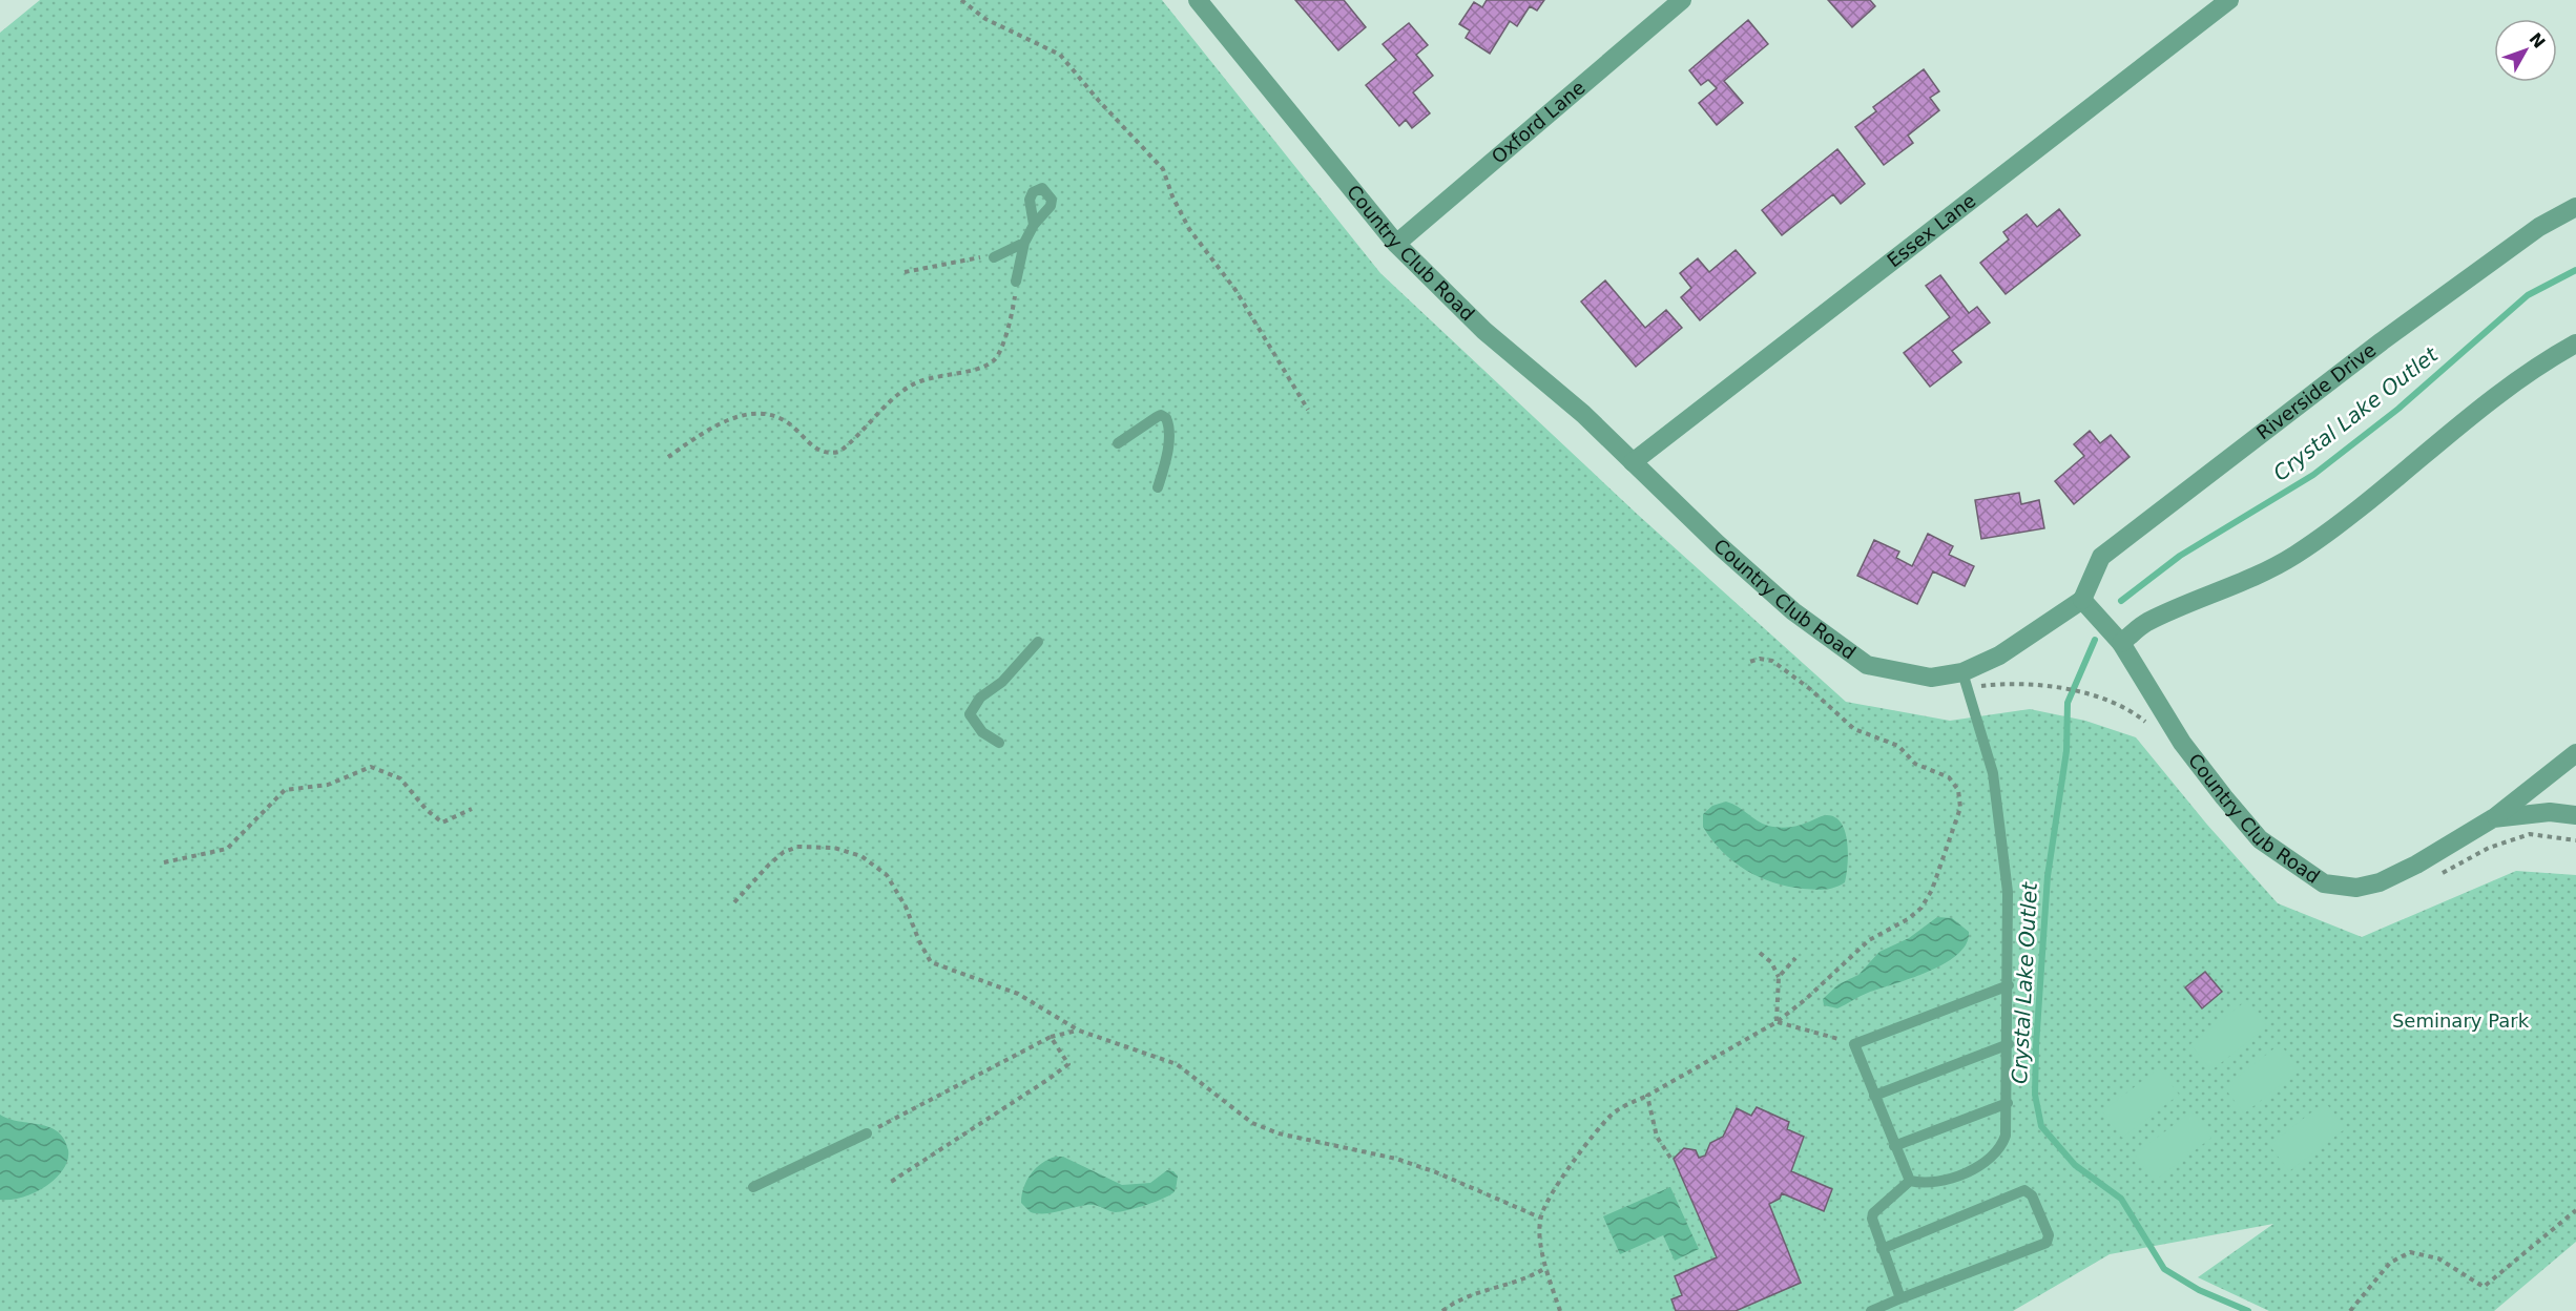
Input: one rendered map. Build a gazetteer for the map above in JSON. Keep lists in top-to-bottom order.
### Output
{
  "streets": {
    "street": [
      "Oxford Lane",
      "Essex Lane",
      "Country Club Road",
      "Riverside Drive"
    ]
  },
  "crossings": [
    ["Oxford Lane", "Country Club Road"],
    ["Essex Lane", "Country Club Road"],
    ["Country Club Road", "Riverside Drive"]
  ],
  "water": ["Crystal Lake Outlet"],
  "parks": ["Seminary Park"],
  "north": "top right"
}
